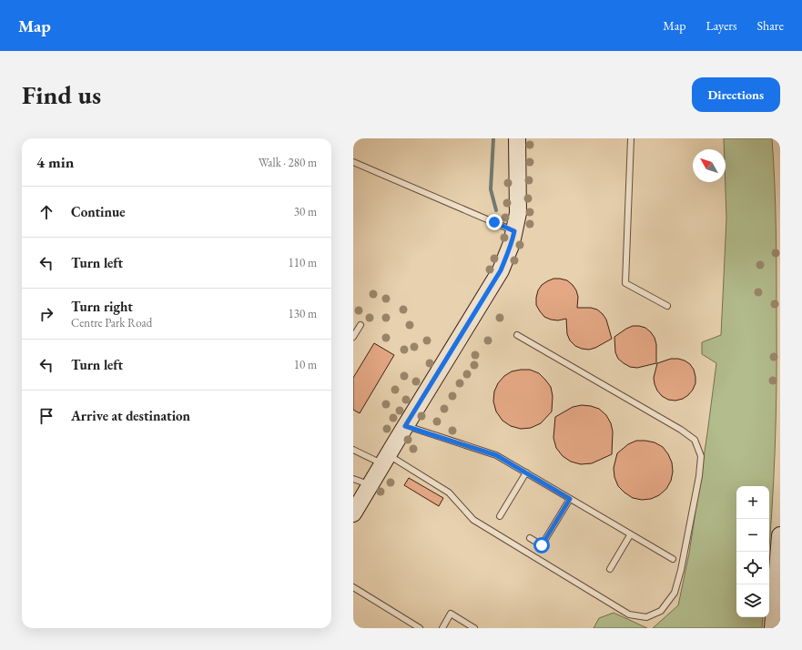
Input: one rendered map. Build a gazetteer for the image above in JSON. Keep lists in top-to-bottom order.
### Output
{
  "north": "top left",
  "page": {
    "header": "Map",
    "nav": ["Map", "Layers", "Share"],
    "buttons": "Directions",
    "title": "Find us",
    "heading": ["4 min", "Walk · 280 m"],
    "list": [
      ["Continue", "30 m"],
      ["Turn left", "110 m"],
      ["Turn right", "Centre Park Road", "130 m"],
      ["Turn left", "10 m"],
      "Arrive at destination"
    ],
    "map_buttons": ["+", "−"]
  }
}
